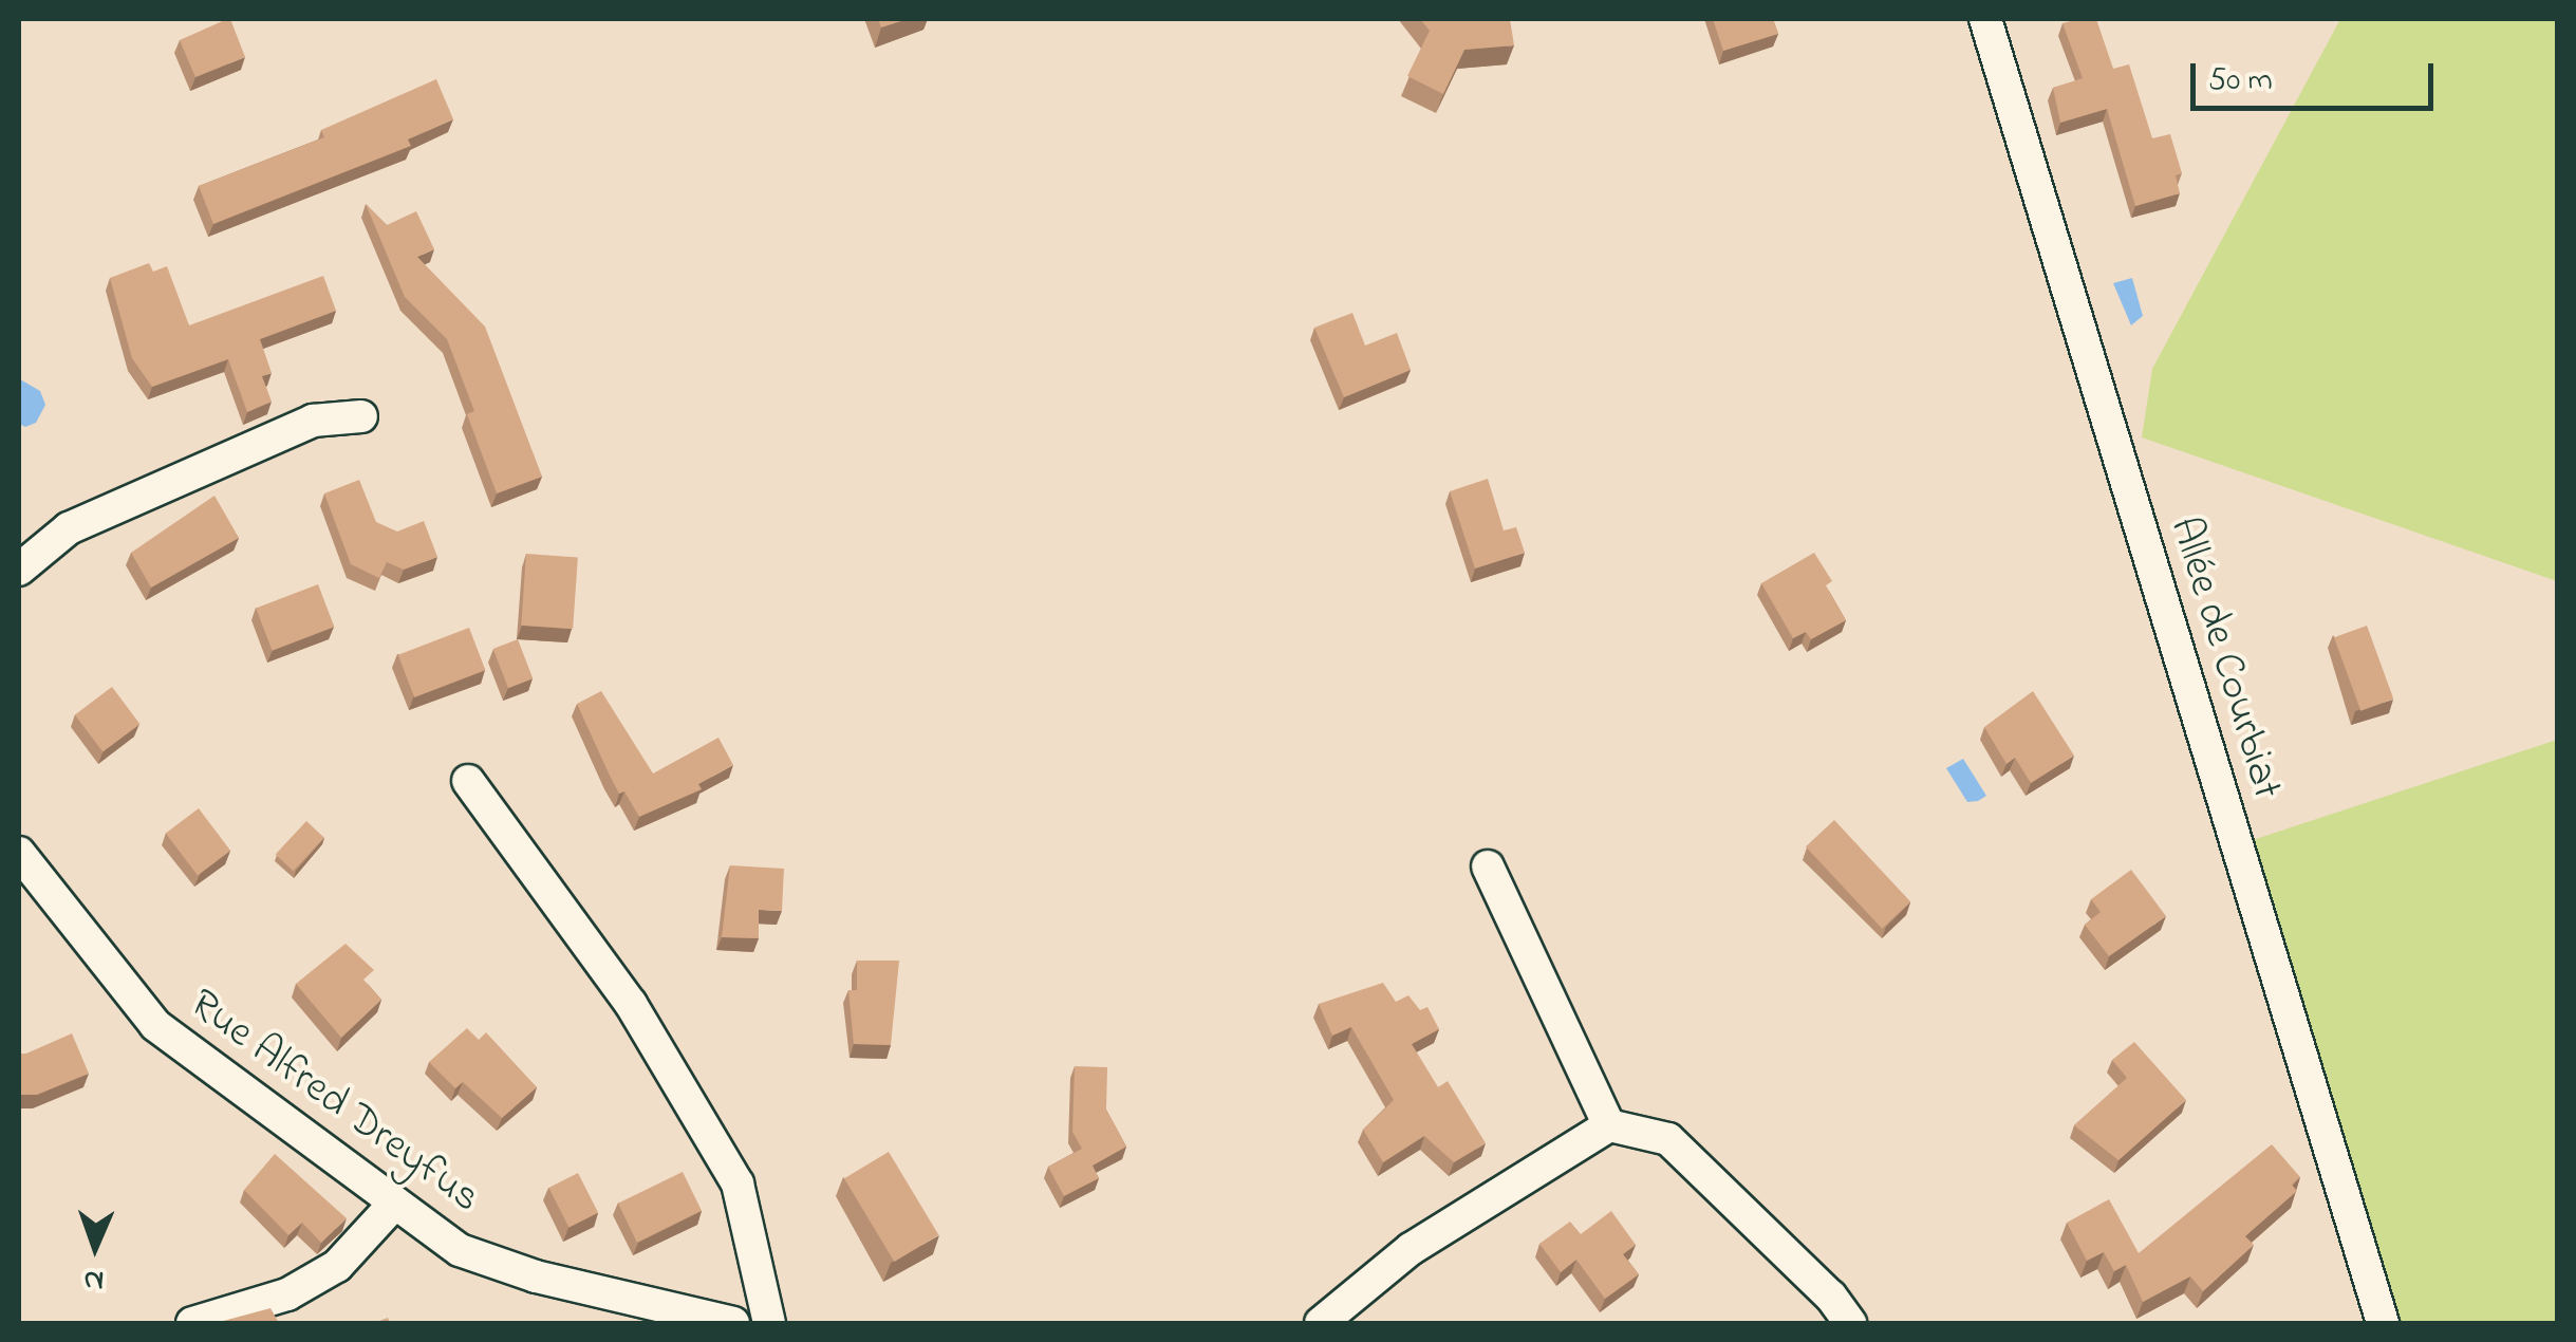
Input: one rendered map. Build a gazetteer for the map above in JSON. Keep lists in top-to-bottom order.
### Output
{
  "streets": {
    "street": ["Allée de Courbiat", "Rue Alfred Dreyfus"]
  },
  "scale_bar": "50 m",
  "north": "bottom"
}
